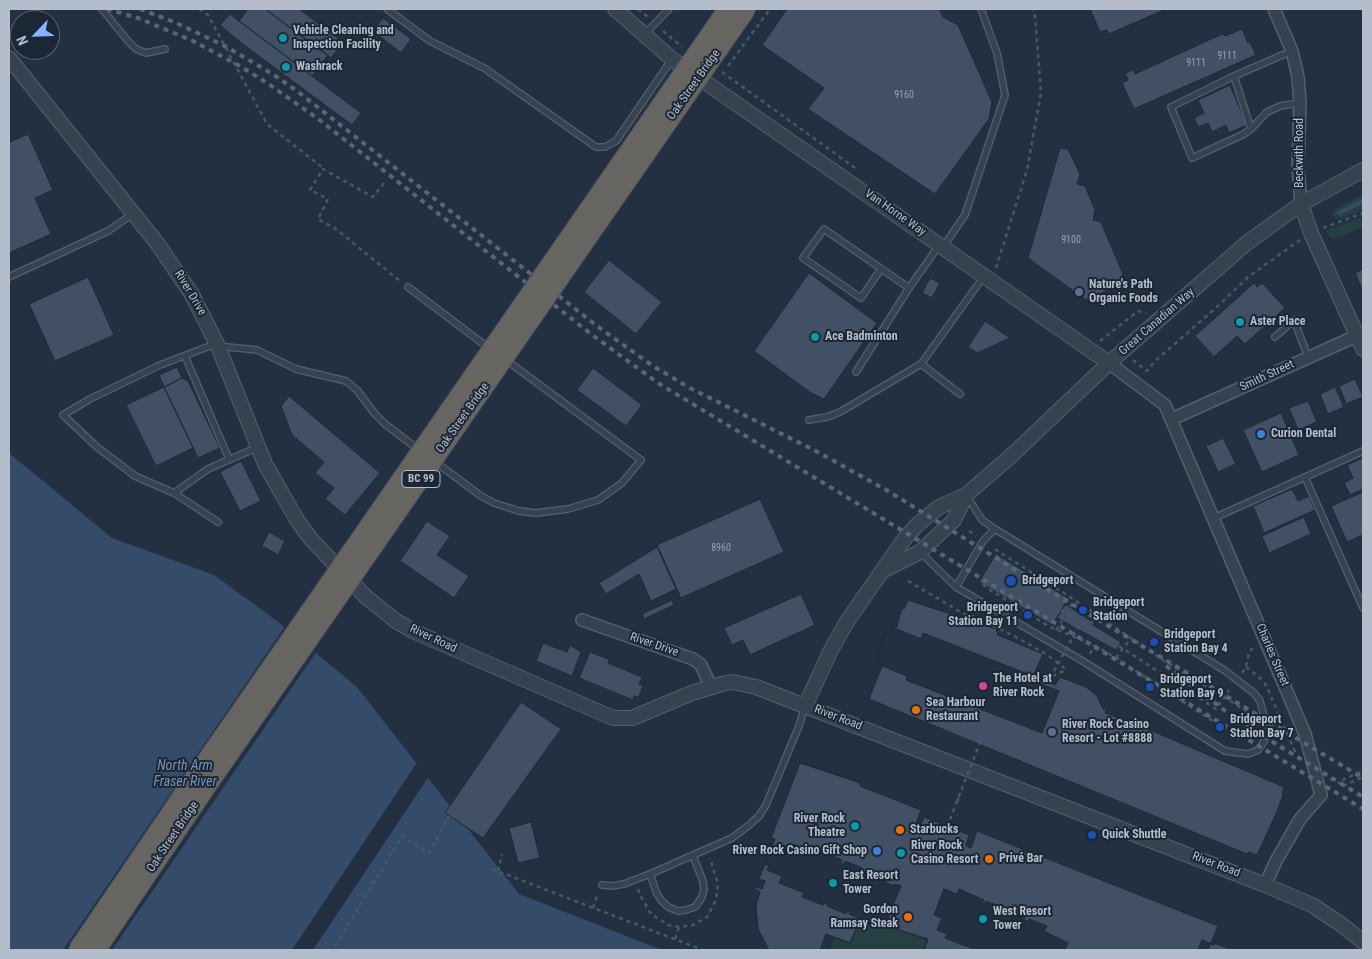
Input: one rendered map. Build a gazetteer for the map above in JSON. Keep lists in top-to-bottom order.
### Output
{
  "streets": {
    "highway": ["Oak Street Bridge", "BC 99"],
    "street": [
      "Beckwith Road",
      "Van Horne Way",
      "River Drive",
      "Great Canadian Way",
      "Smith Street",
      "River Road",
      "Charles Street"
    ]
  },
  "crossings": [
    ["Beckwith Road", "Great Canadian Way"],
    ["Beckwith Road", "Smith Street"],
    ["Van Horne Way", "Great Canadian Way"],
    ["Van Horne Way", "Smith Street"],
    ["Van Horne Way", "Charles Street"],
    ["River Drive", "River Road"],
    ["Great Canadian Way", "River Road"],
    ["Smith Street", "Charles Street"],
    ["River Road", "Charles Street"]
  ],
  "water": ["North Arm Fraser River"],
  "places": [
    "Vehicle Cleaning and Inspection Facility",
    "Washrack",
    "Nature's Path Organic Foods",
    "Aster Place",
    "Ace Badminton",
    "Curion Dental",
    "Bridgeport",
    "Bridgeport Station",
    "Bridgeport Station Bay 11",
    "Bridgeport Station Bay 4",
    "The Hotel at River Rock",
    "Bridgeport Station Bay 9",
    "Sea Harbour Restaurant",
    "Bridgeport Station Bay 7",
    "River Rock Casino Resort - Lot #8888",
    "River Rock Theatre",
    "Starbucks",
    "Quick Shuttle",
    "River Rock Casino Gift Shop",
    "River Rock Casino Resort",
    "Privé Bar",
    "East Resort Tower",
    "Gordon Ramsay Steak",
    "West Resort Tower"
  ],
  "house_numbers": [
    "9111",
    "9111",
    "9160",
    "9100",
    "8960"
  ],
  "north": "bottom left"
}
